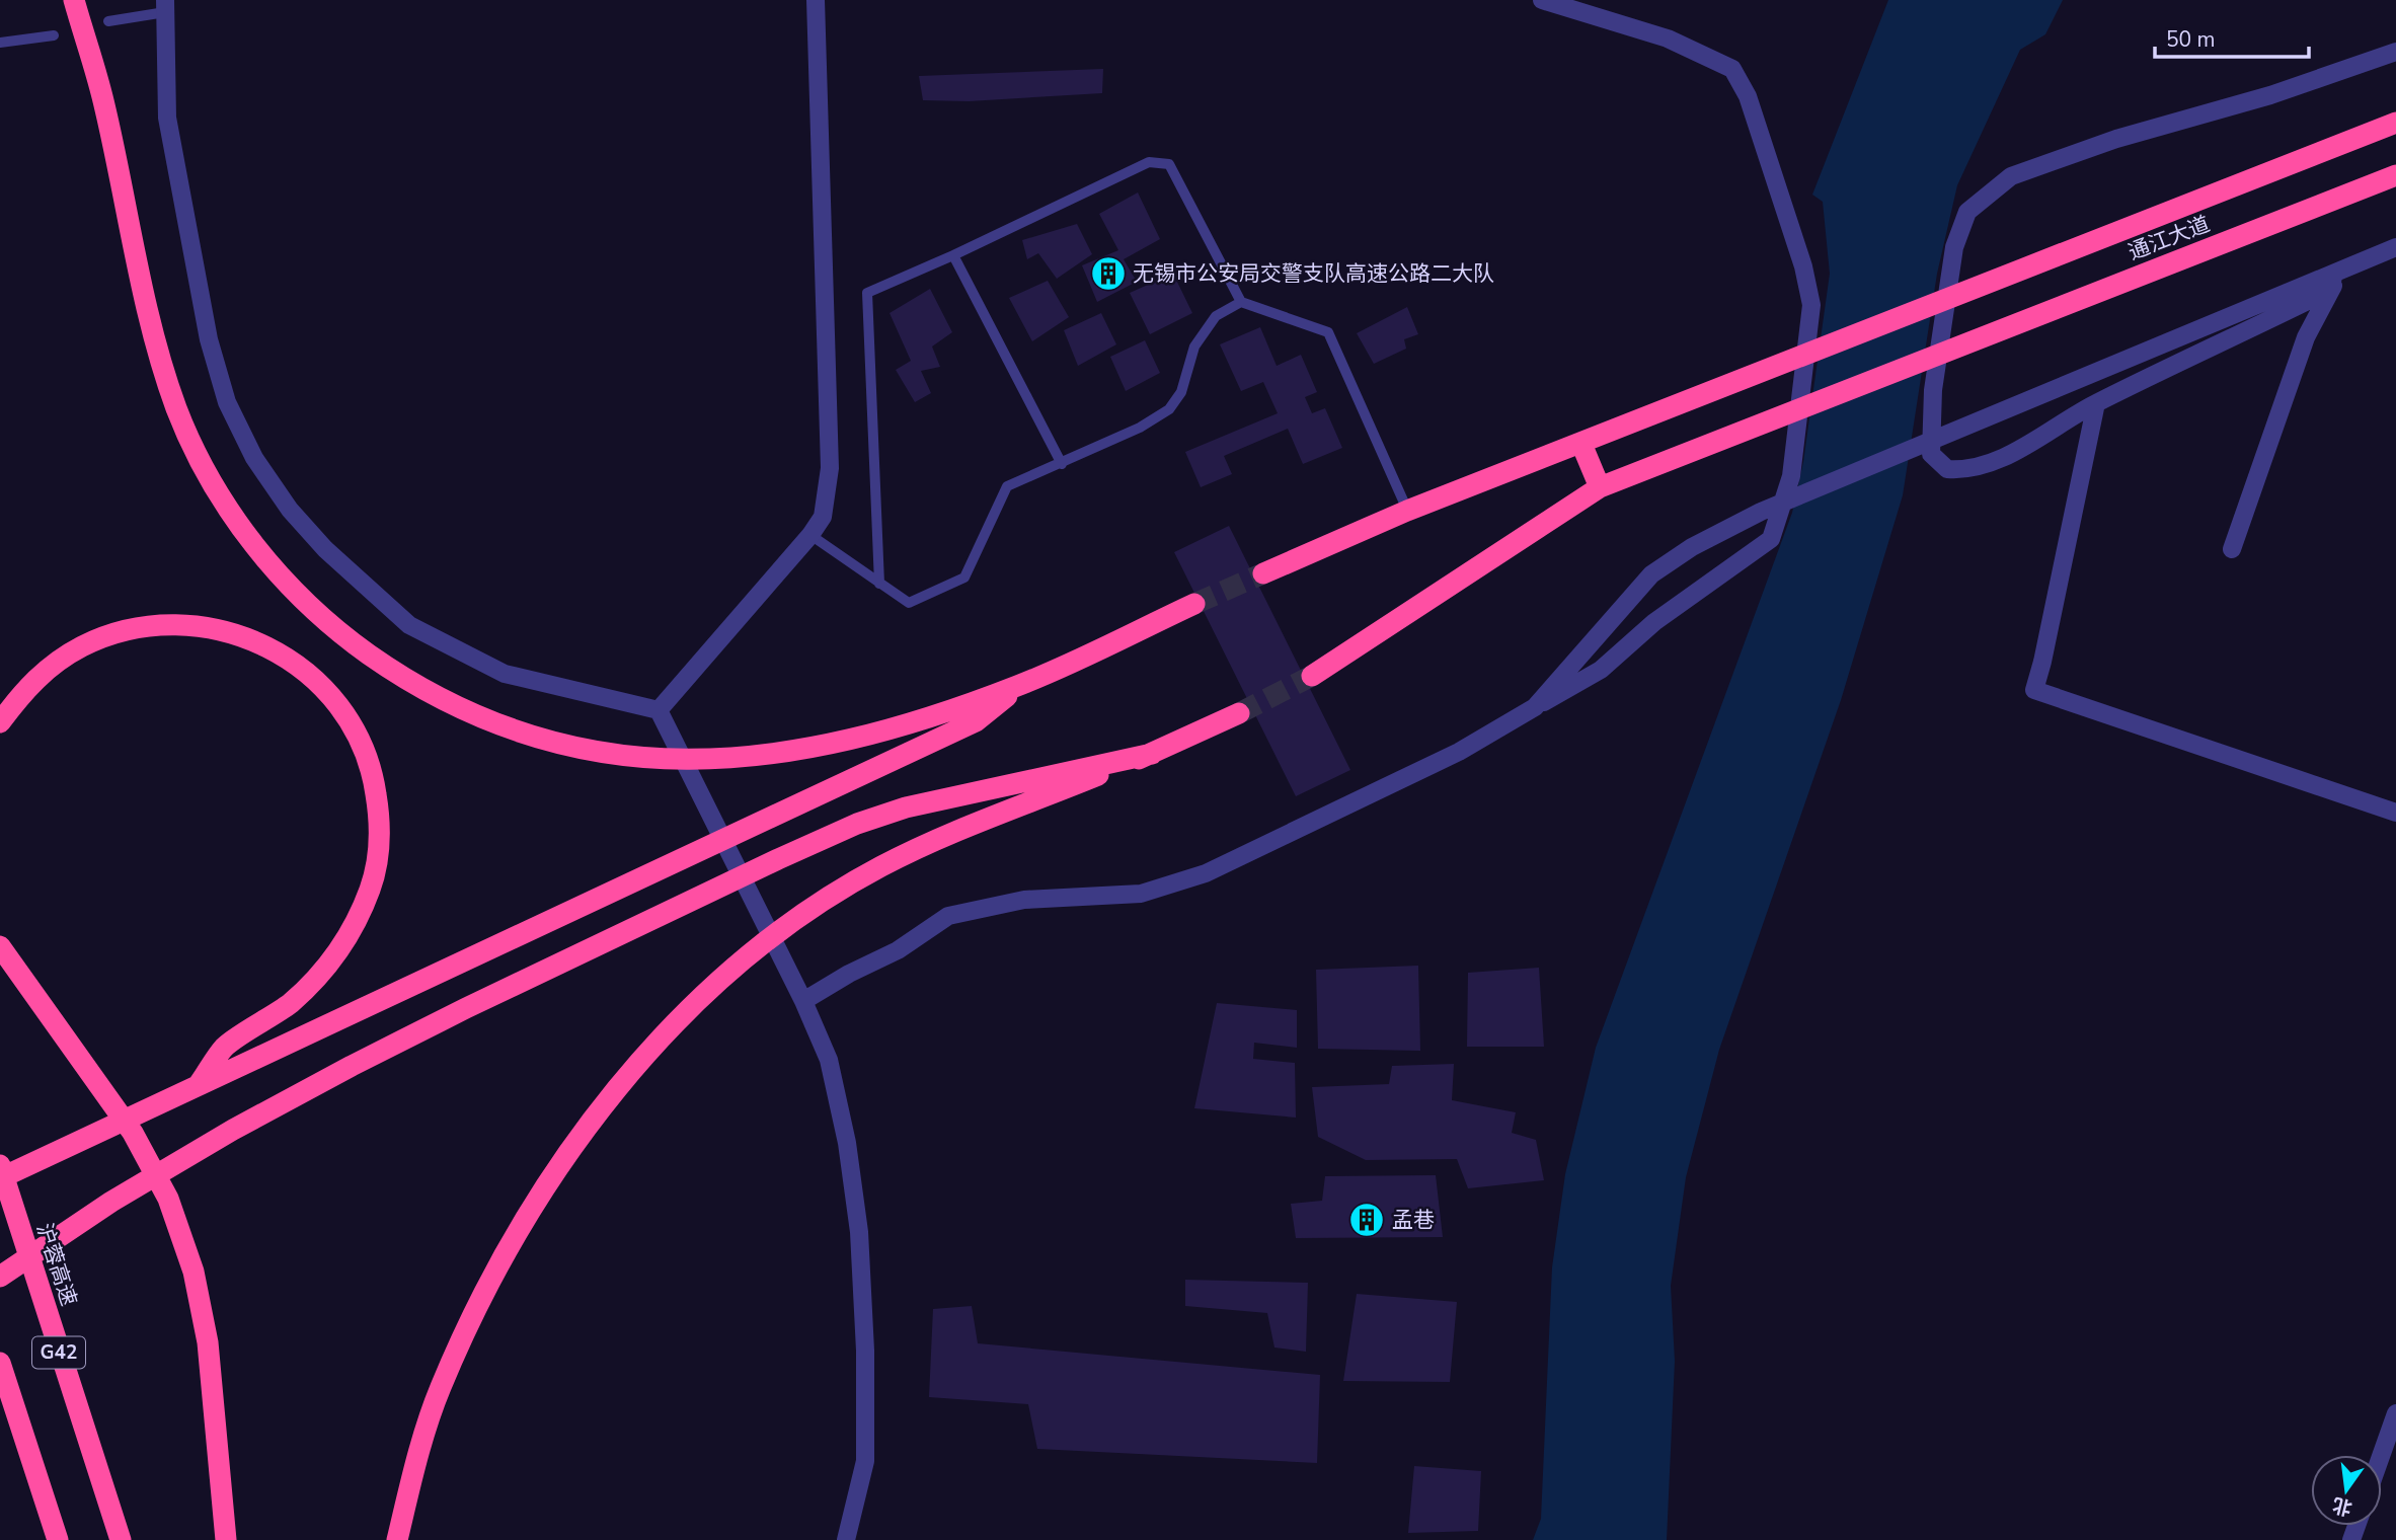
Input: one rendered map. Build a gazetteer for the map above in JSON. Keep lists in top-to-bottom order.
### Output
{
  "streets": {
    "highway": ["通江大道", "沪蓉高速", "G42"]
  },
  "places": {
    "building": ["无锡市公安局交警支队高速公路二大队", "孟巷"]
  },
  "scale_bar": "50 m",
  "north": "bottom"
}
